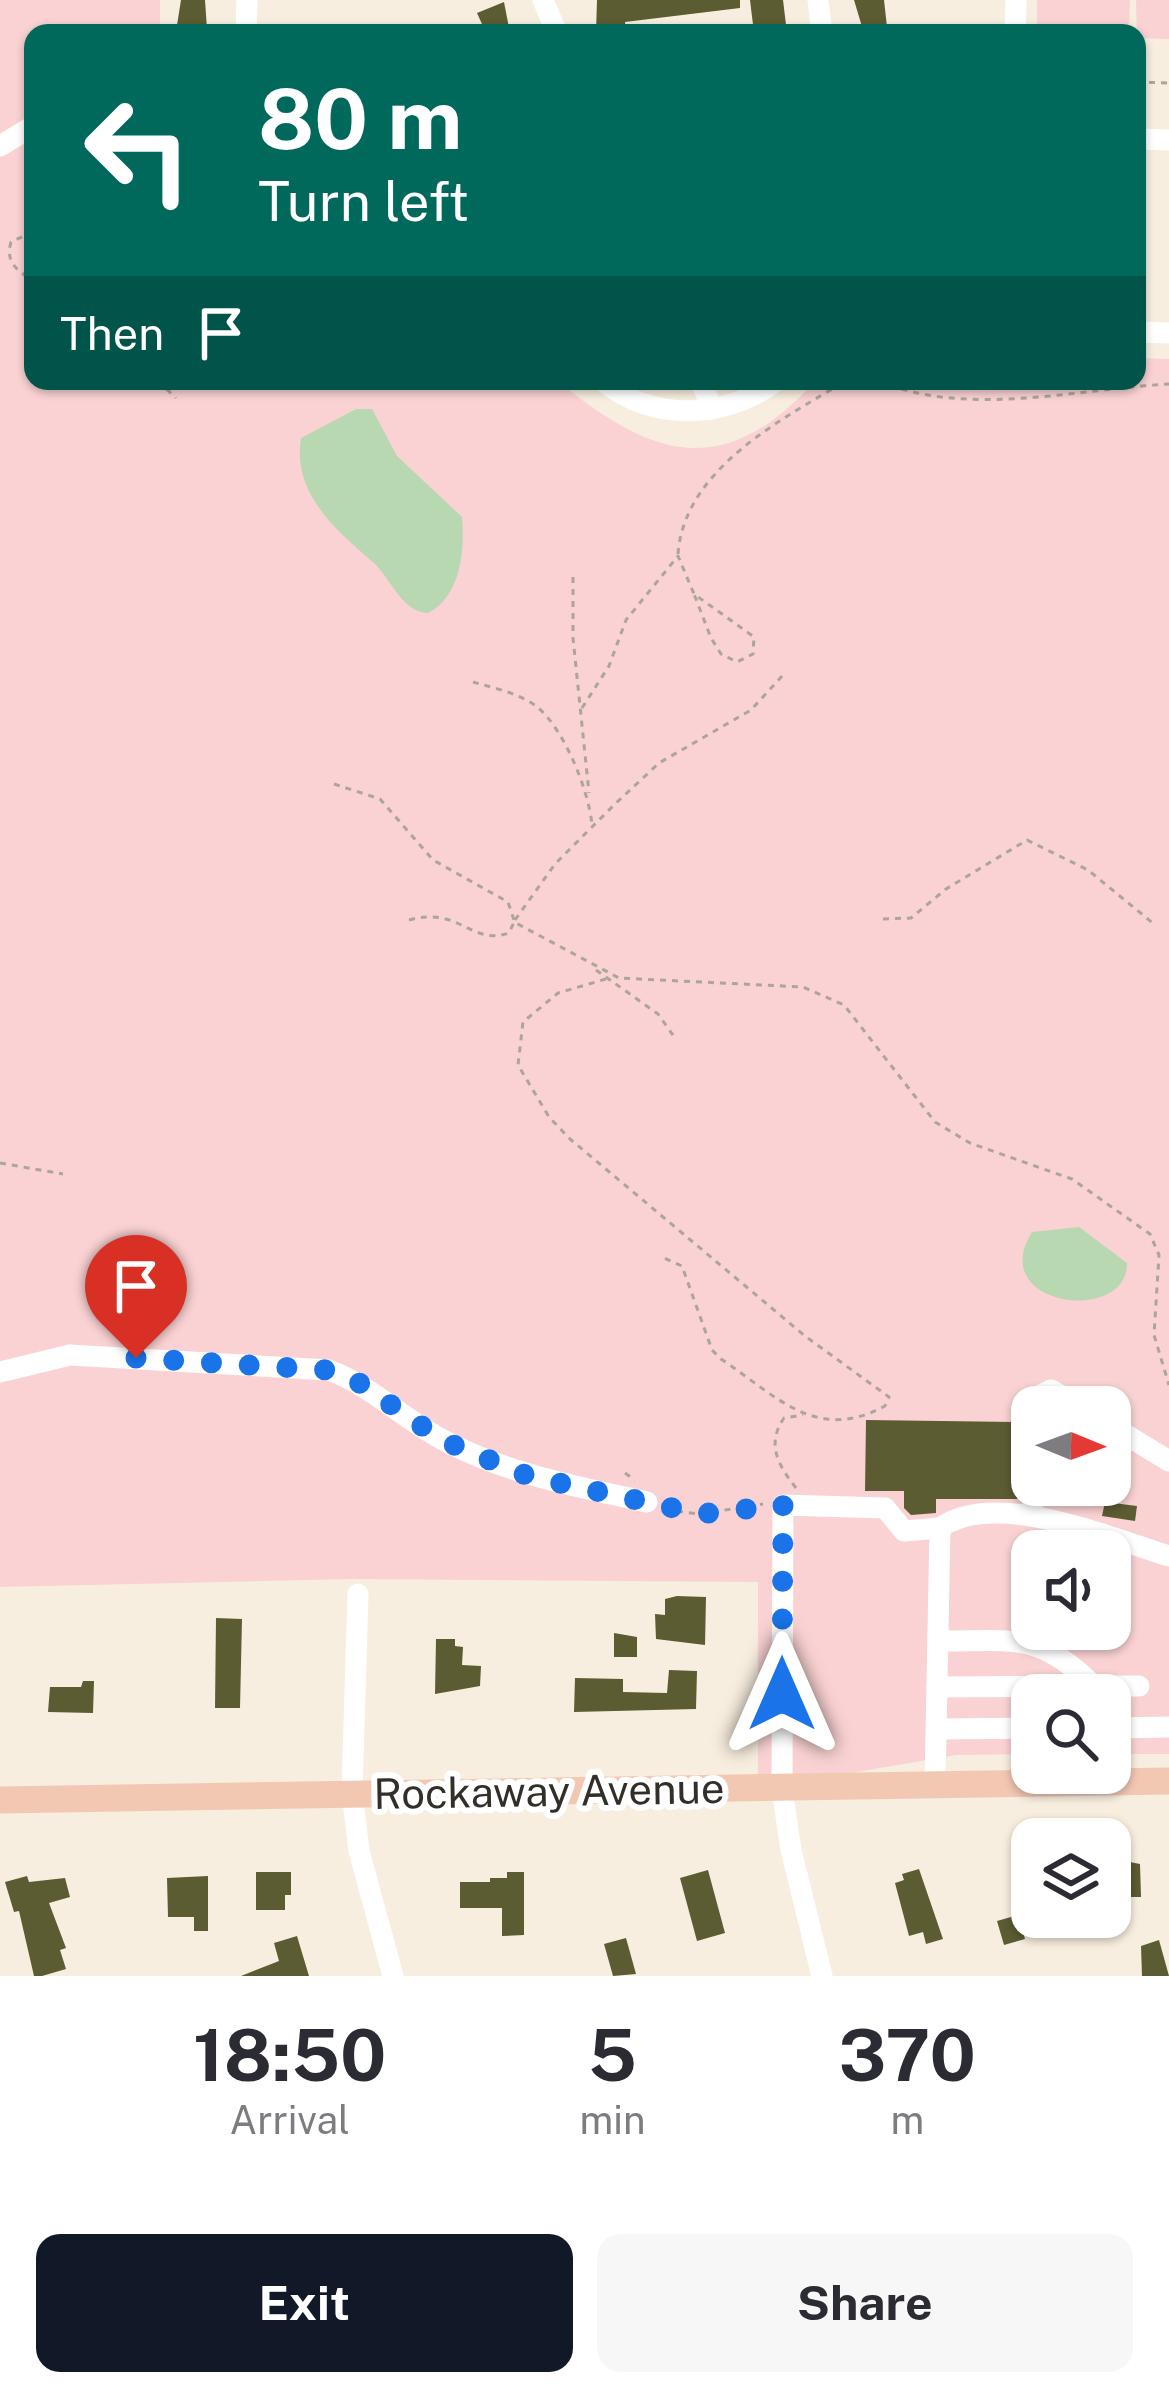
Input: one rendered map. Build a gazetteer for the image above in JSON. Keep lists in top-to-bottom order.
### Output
{
  "streets": {
    "main road": ["Rockaway Avenue"]
  },
  "north": "right",
  "page": {
    "turn": ["80 m", "Turn left"],
    "then": "Then",
    "eta": [
      "18:50",
      "Arrival",
      "5",
      "min",
      "370",
      "m"
    ],
    "buttons": ["Exit", "Share"]
  }
}
